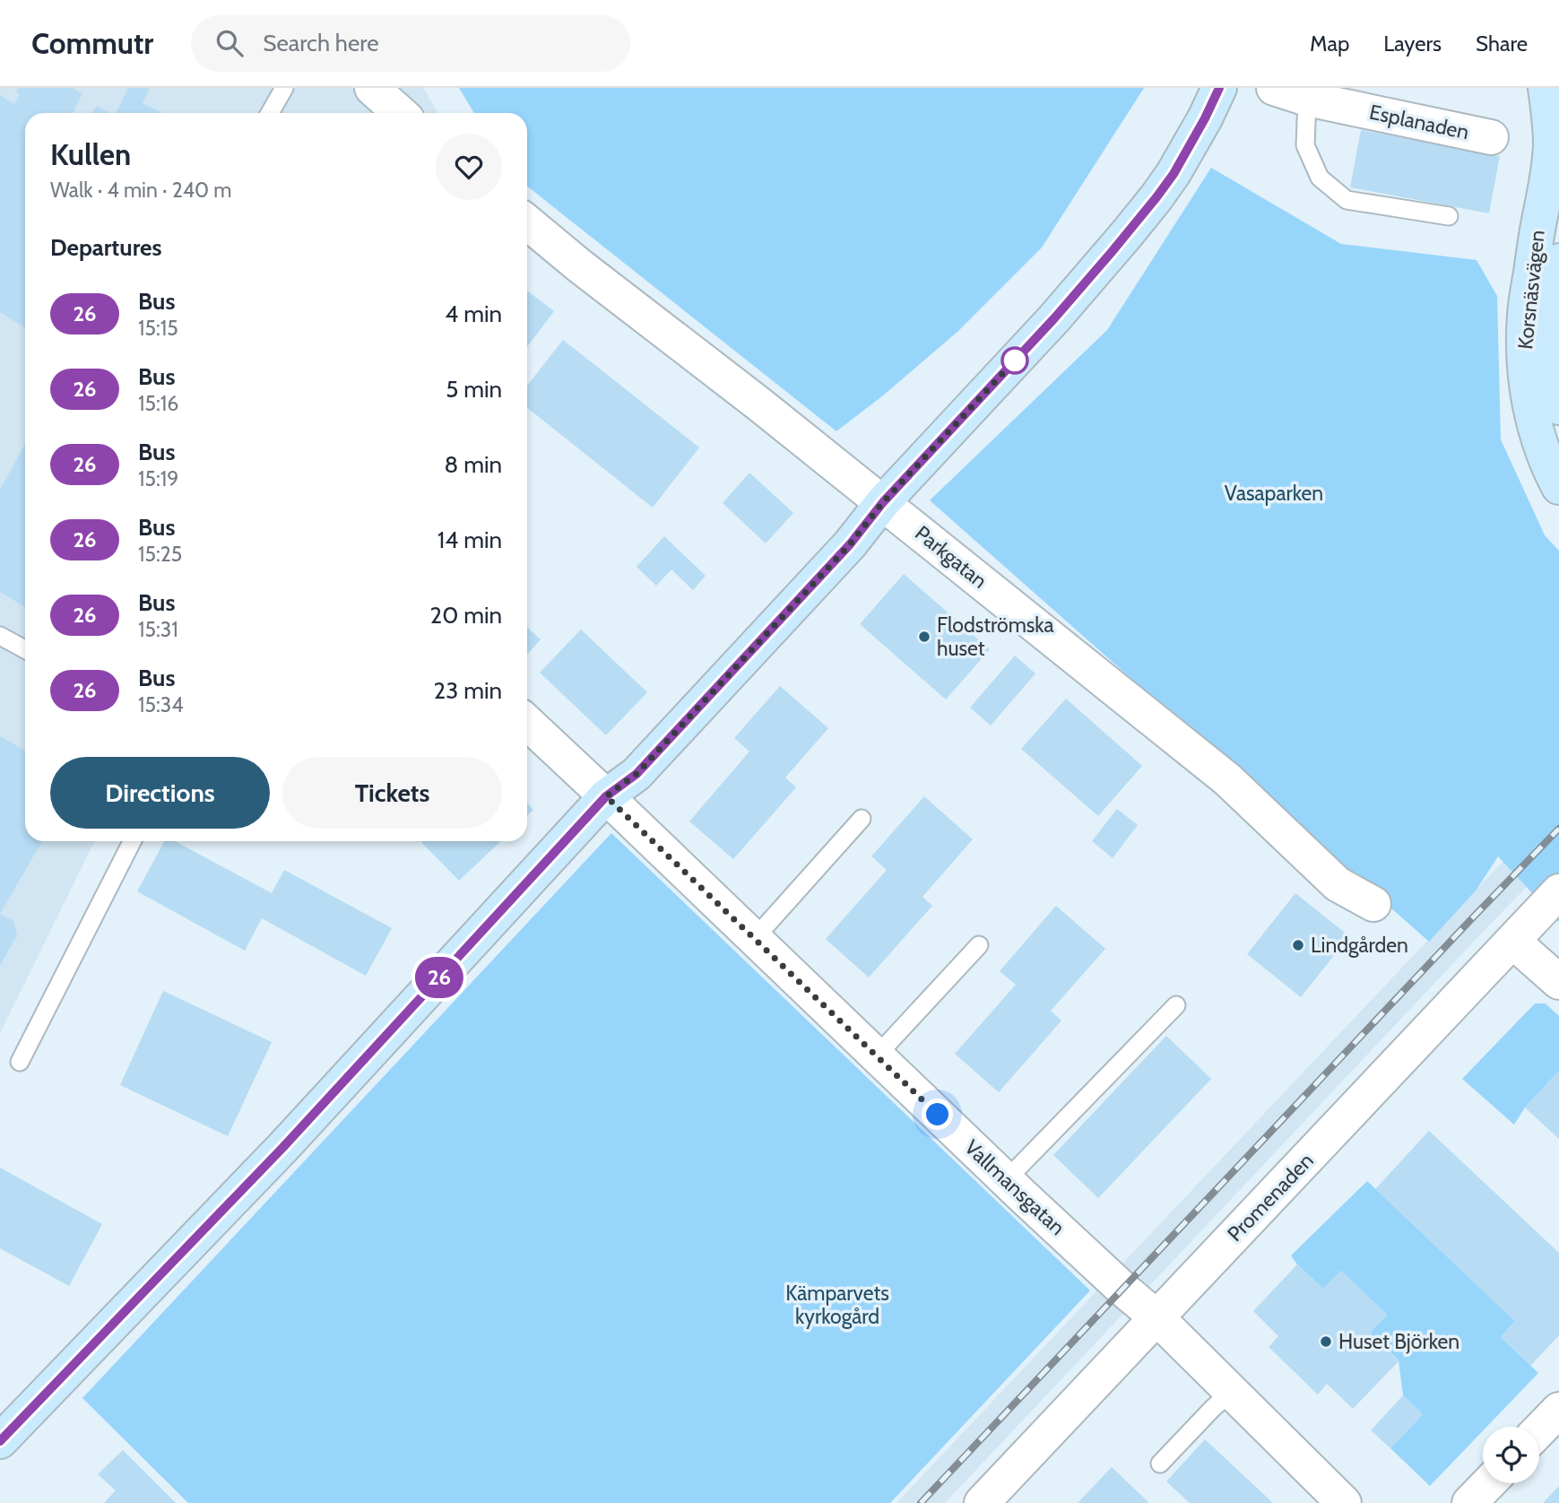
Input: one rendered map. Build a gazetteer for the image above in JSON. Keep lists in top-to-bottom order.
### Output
{
  "streets": {
    "street": [
      "Esplanaden",
      "Korsnäsvägen",
      "Parkgatan",
      "Vallmansgatan",
      "Promenaden"
    ]
  },
  "crossings": [
    ["Vallmansgatan", "Promenaden"]
  ],
  "parks": ["Vasaparken", "Kämparvets kyrkogård"],
  "places": ["Flodströmska huset", "Lindgården", "Huset Björken"],
  "lines": ["bus line 26"],
  "page": {
    "header": "Commutr",
    "search": "Search here",
    "nav": ["Map", "Layers", "Share"],
    "on_map": "26",
    "heading": [
      ["Kullen", "Walk · 4 min · 240 m"],
      "Departures"
    ],
    "list": [
      {
        "mark": "26",
        "name": "Bus",
        "note": "15:15",
        "value": "4 min"
      },
      {
        "mark": "26",
        "name": "Bus",
        "note": "15:16",
        "value": "5 min"
      },
      {
        "mark": "26",
        "name": "Bus",
        "note": "15:19",
        "value": "8 min"
      },
      {
        "mark": "26",
        "name": "Bus",
        "note": "15:25",
        "value": "14 min"
      },
      {
        "mark": "26",
        "name": "Bus",
        "note": "15:31",
        "value": "20 min"
      },
      {
        "mark": "26",
        "name": "Bus",
        "note": "15:34",
        "value": "23 min"
      }
    ],
    "buttons": ["Directions", "Tickets"]
  }
}
